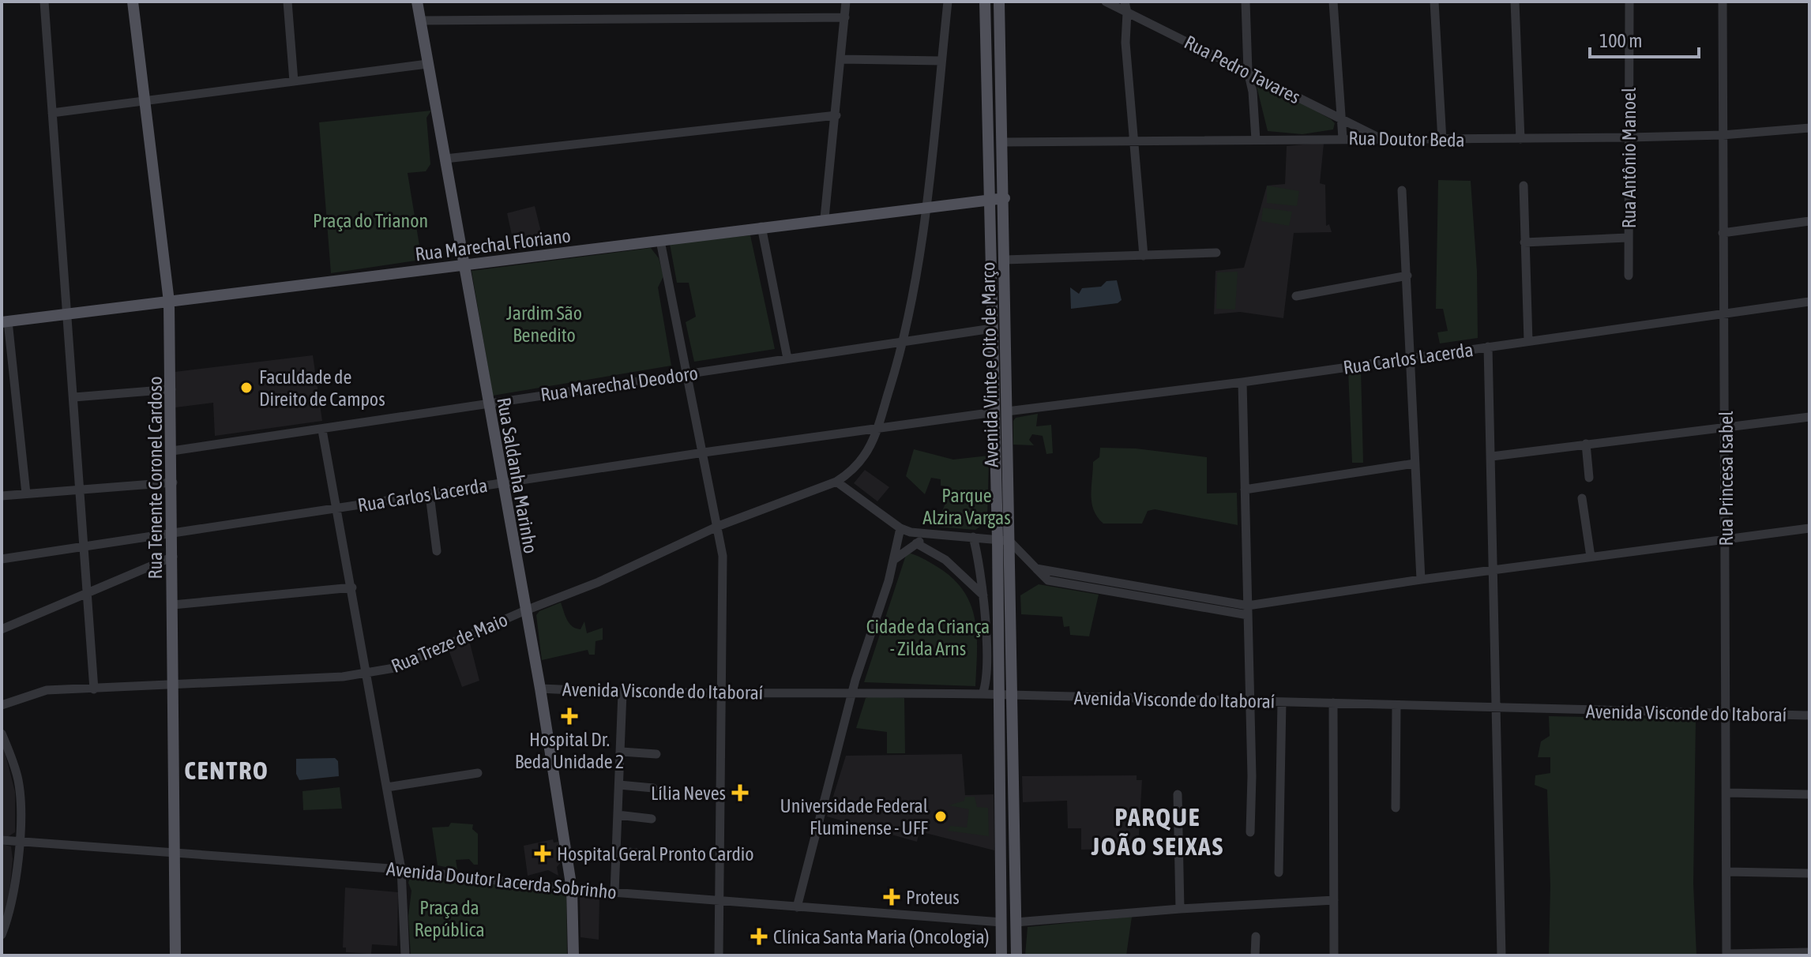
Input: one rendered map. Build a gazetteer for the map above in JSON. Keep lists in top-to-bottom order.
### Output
{
  "streets": {
    "main road": [
      "Rua Marechal Floriano",
      "Avenida Vinte e Oito de Março",
      "Rua Saldanha Marinho",
      "Rua Tenente Coronel Cardoso"
    ],
    "street": [
      "Rua Pedro Tavares",
      "Rua Doutor Beda",
      "Rua Antônio Manoel",
      "Rua Carlos Lacerda",
      "Rua Marechal Deodoro",
      "Rua Princesa Isabel",
      "Rua Treze de Maio",
      "Avenida Visconde do Itaboraí",
      "Avenida Doutor Lacerda Sobrinho"
    ]
  },
  "crossings": [
    ["Rua Pedro Tavares", "Rua Doutor Beda"],
    ["Rua Doutor Beda", "Rua Antônio Manoel"],
    ["Rua Doutor Beda", "Avenida Vinte e Oito de Março"],
    ["Rua Doutor Beda", "Rua Princesa Isabel"],
    ["Rua Marechal Floriano", "Avenida Vinte e Oito de Março"],
    ["Rua Marechal Floriano", "Rua Saldanha Marinho"],
    ["Rua Marechal Floriano", "Rua Tenente Coronel Cardoso"],
    ["Rua Carlos Lacerda", "Avenida Vinte e Oito de Março"],
    ["Rua Carlos Lacerda", "Rua Saldanha Marinho"],
    ["Rua Carlos Lacerda", "Rua Tenente Coronel Cardoso"],
    ["Rua Carlos Lacerda", "Rua Princesa Isabel"],
    ["Avenida Vinte e Oito de Março", "Rua Marechal Deodoro"],
    ["Avenida Vinte e Oito de Março", "Avenida Visconde do Itaboraí"],
    ["Avenida Vinte e Oito de Março", "Avenida Doutor Lacerda Sobrinho"],
    ["Rua Marechal Deodoro", "Rua Saldanha Marinho"],
    ["Rua Marechal Deodoro", "Rua Tenente Coronel Cardoso"],
    ["Rua Saldanha Marinho", "Rua Treze de Maio"],
    ["Rua Saldanha Marinho", "Avenida Visconde do Itaboraí"],
    ["Rua Saldanha Marinho", "Avenida Doutor Lacerda Sobrinho"],
    ["Rua Tenente Coronel Cardoso", "Rua Treze de Maio"],
    ["Rua Tenente Coronel Cardoso", "Avenida Doutor Lacerda Sobrinho"],
    ["Rua Princesa Isabel", "Avenida Visconde do Itaboraí"]
  ],
  "districts": ["CENTRO", "PARQUE JOÃO SEIXAS"],
  "parks": [
    "Praça do Trianon",
    "Jardim São Benedito",
    "Parque Alzira Vargas",
    "Cidade da Criança - Zilda Arns",
    "Praça da República"
  ],
  "places": {
    "other": ["Faculdade de Direito de Campos", "Universidade Federal Fluminense - UFF"],
    "health": [
      "Hospital Dr. Beda Unidade 2",
      "Lília Neves",
      "Hospital Geral Pronto Cardio",
      "Proteus",
      "Clínica Santa Maria (Oncologia)"
    ]
  },
  "scale_bar": "100 m"
}
